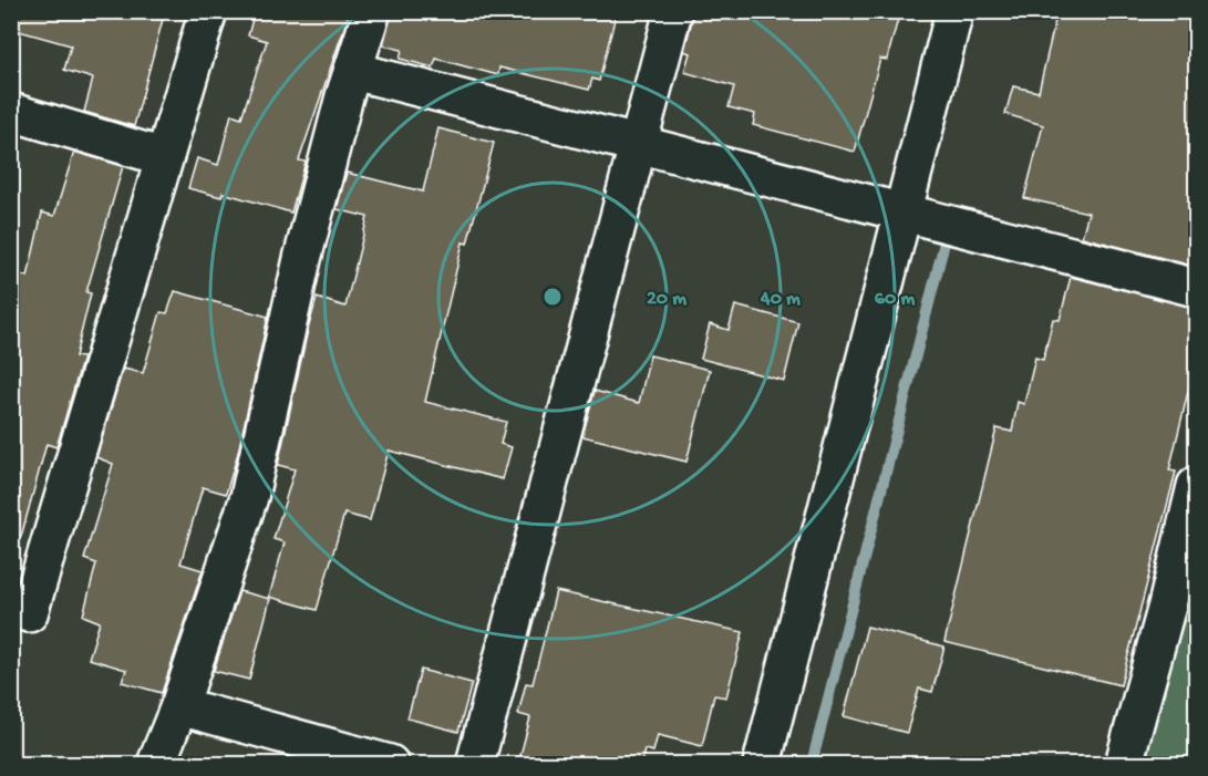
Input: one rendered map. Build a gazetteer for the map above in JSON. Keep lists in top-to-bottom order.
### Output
{
  "rings": ["20 m", "40 m", "60 m"]
}
